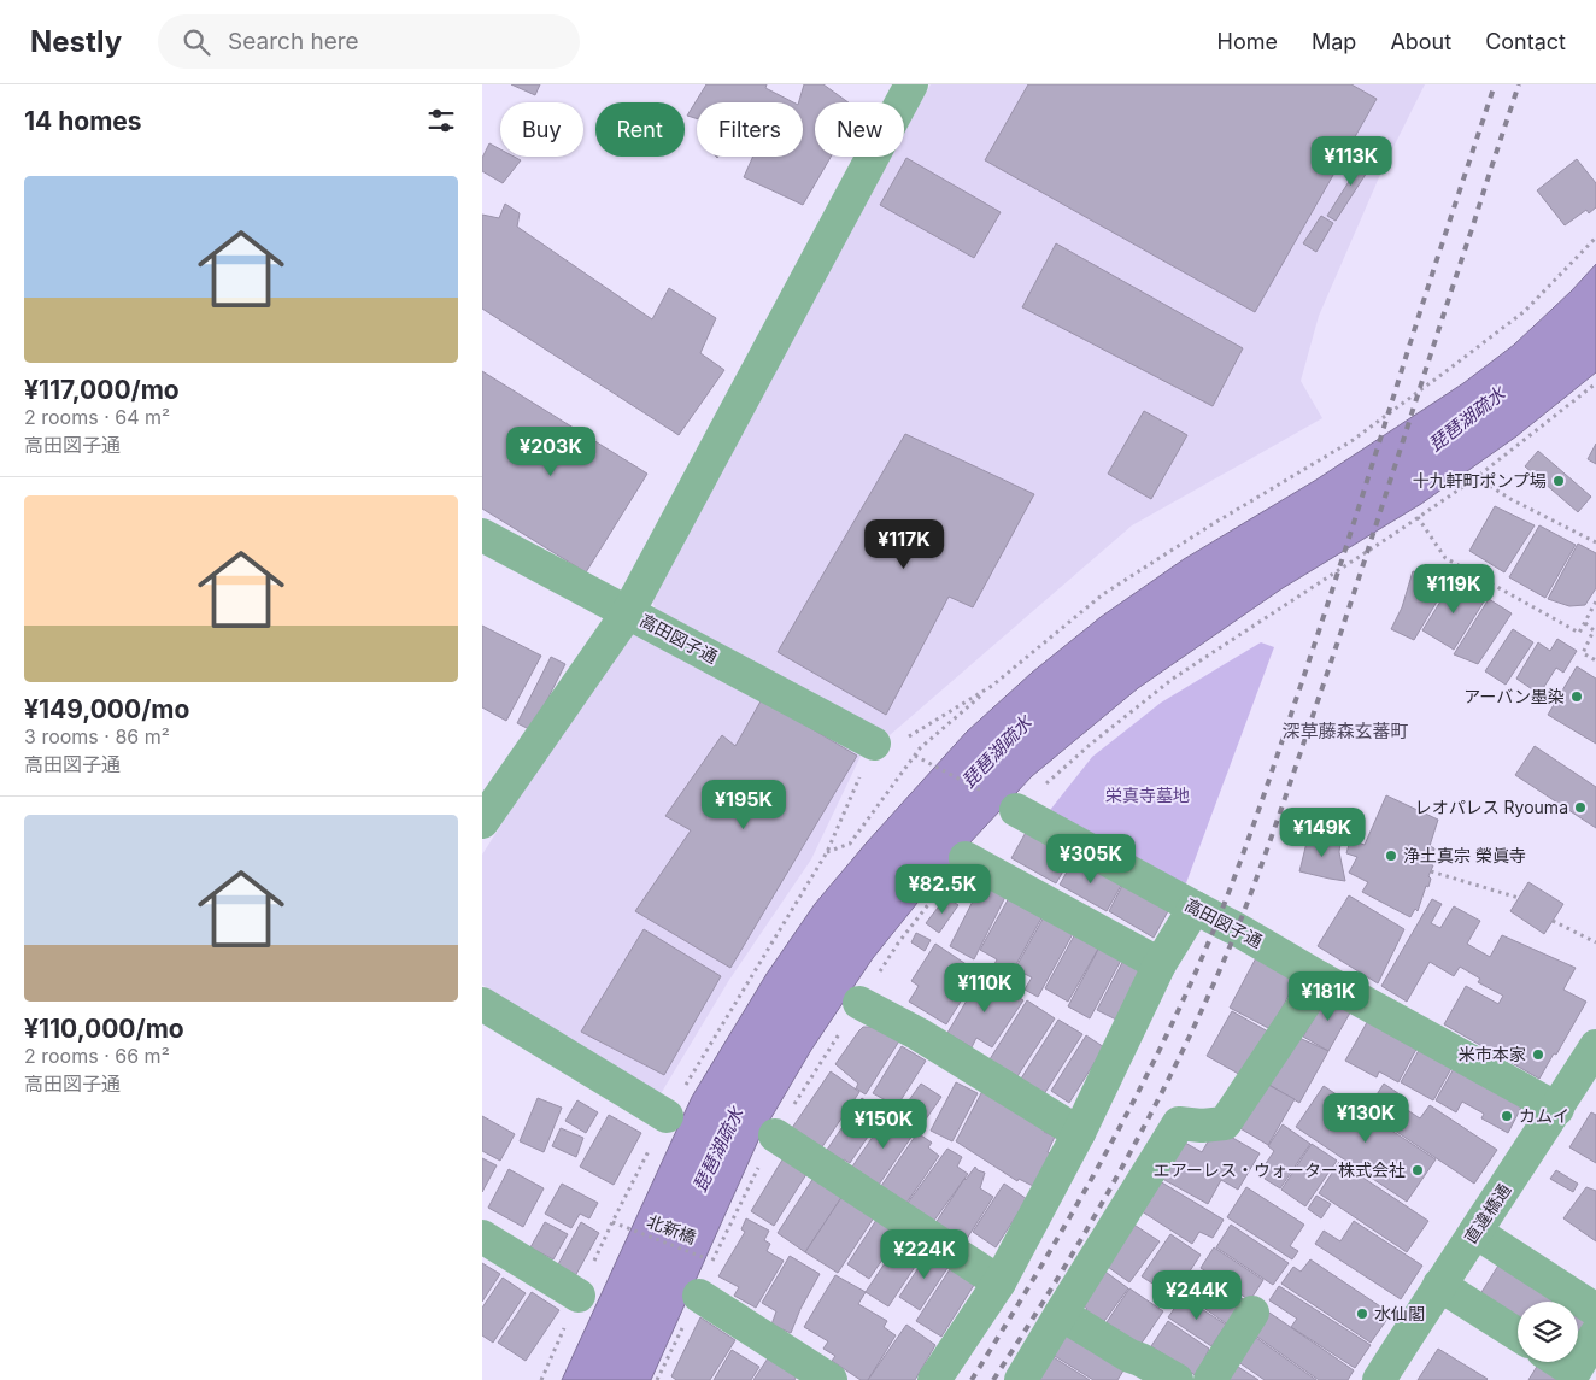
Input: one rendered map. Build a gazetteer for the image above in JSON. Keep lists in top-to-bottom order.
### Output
{
  "streets": {
    "street": ["高田図子通", "直違橋通"],
    "path": ["北新橋"]
  },
  "crossings": [
    ["高田図子通", "直違橋通"]
  ],
  "districts": ["深草藤森玄蕃町"],
  "water": ["琵琶湖疏水"],
  "parks": ["栄真寺墓地"],
  "places": [
    "十九軒町ポンプ場",
    "アーバン墨染",
    "レオパレス Ryouma",
    "浄土真宗 榮眞寺",
    "米市本家",
    "カムイ",
    "エアーレス・ウォーター株式会社",
    "水仙閣"
  ],
  "page": {
    "header": "Nestly",
    "search": "Search here",
    "nav": [
      "Home",
      "Map",
      "About",
      "Contact"
    ],
    "heading": "14 homes",
    "chip": [
      "Buy",
      "Rent",
      "Filters",
      "New"
    ],
    "price": [
      "¥113K",
      "¥203K",
      "¥117K",
      "¥119K",
      "¥195K",
      "¥149K",
      "¥305K",
      "¥82.5K",
      "¥110K",
      "¥181K",
      "¥130K",
      "¥150K",
      "¥224K",
      "¥244K"
    ],
    "list": [
      {
        "name": "¥117,000/mo",
        "note": "2 rooms · 64 m² · 高田図子通"
      },
      {
        "name": "¥149,000/mo",
        "note": "3 rooms · 86 m² · 高田図子通"
      },
      {
        "name": "¥110,000/mo",
        "note": "2 rooms · 66 m² · 高田図子通"
      }
    ]
  }
}
